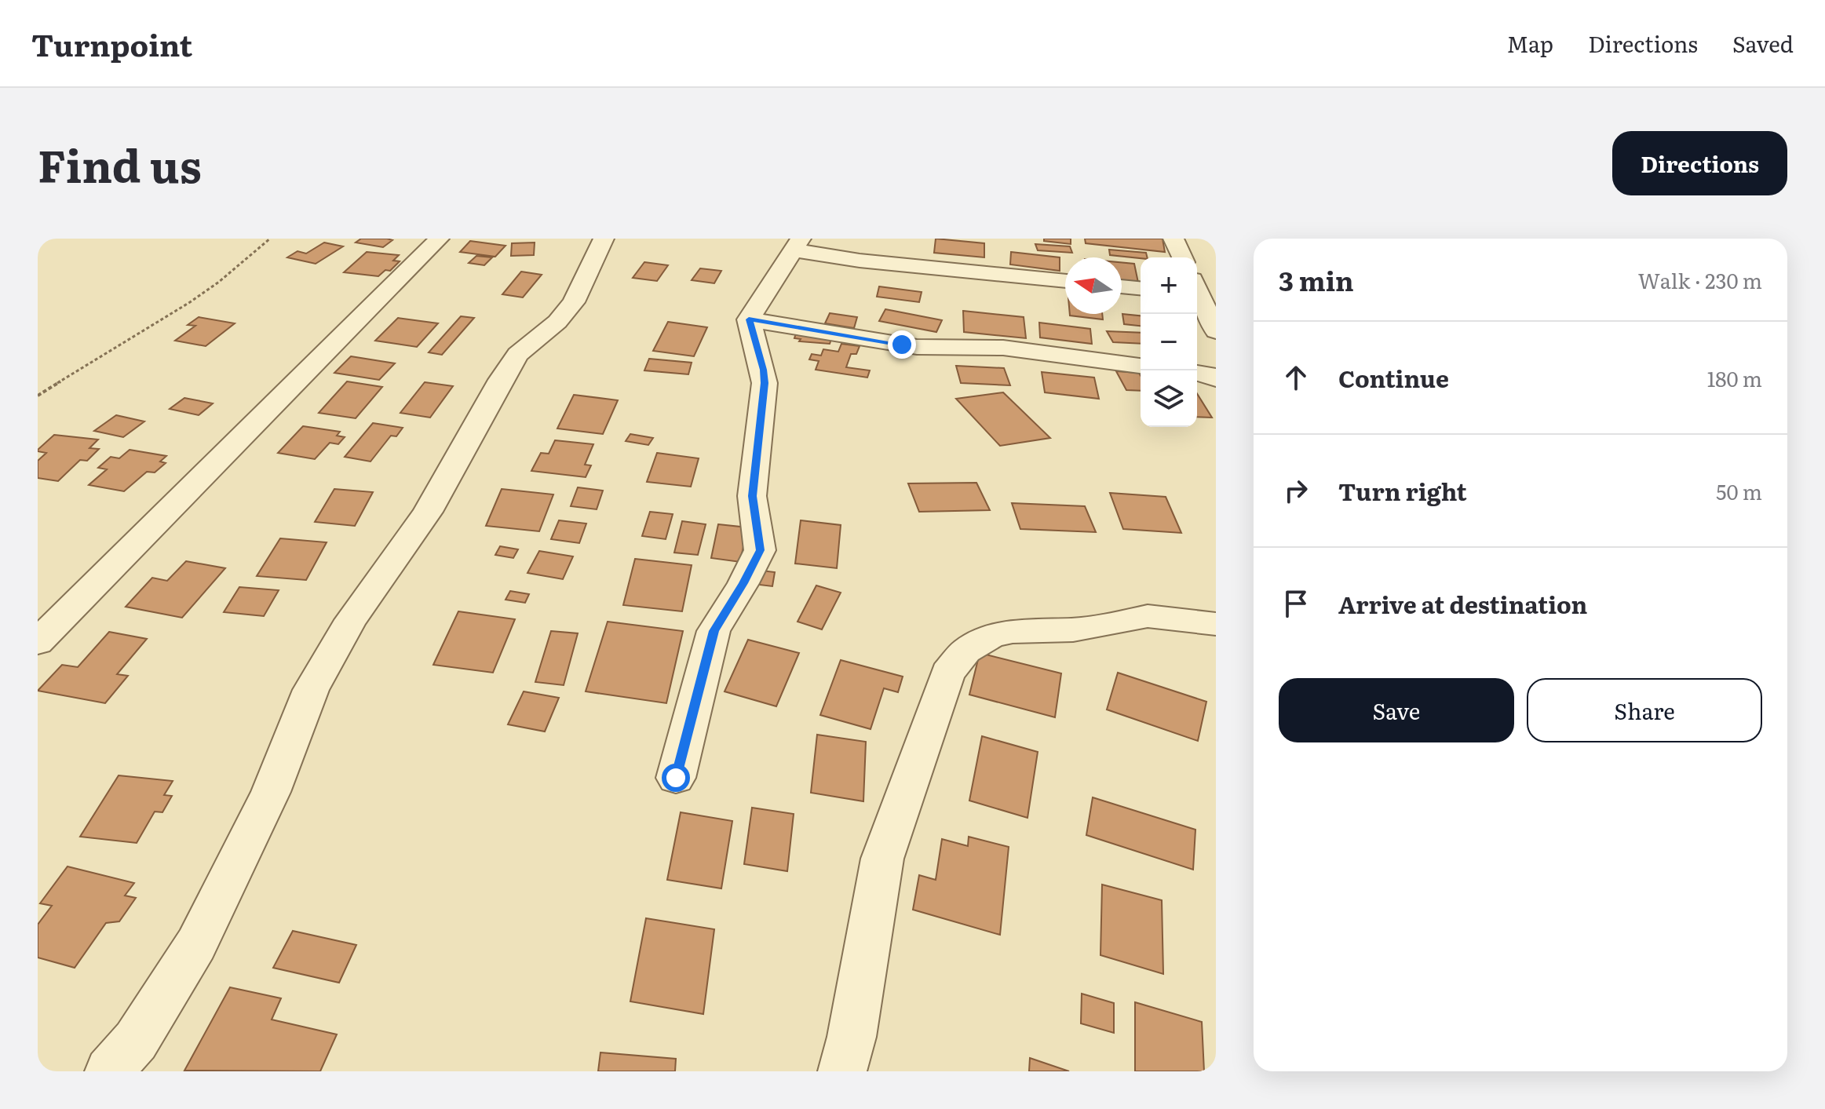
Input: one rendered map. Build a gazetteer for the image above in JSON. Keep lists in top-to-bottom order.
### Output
{
  "north": "left",
  "page": {
    "header": "Turnpoint",
    "nav": ["Map", "Directions", "Saved"],
    "title": "Find us",
    "buttons": [
      "Directions",
      ["Save", "Share"]
    ],
    "heading": ["3 min", "Walk · 230 m"],
    "map_buttons": ["+", "−"],
    "list": [
      ["Continue", "180 m"],
      ["Turn right", "50 m"],
      "Arrive at destination"
    ]
  }
}
